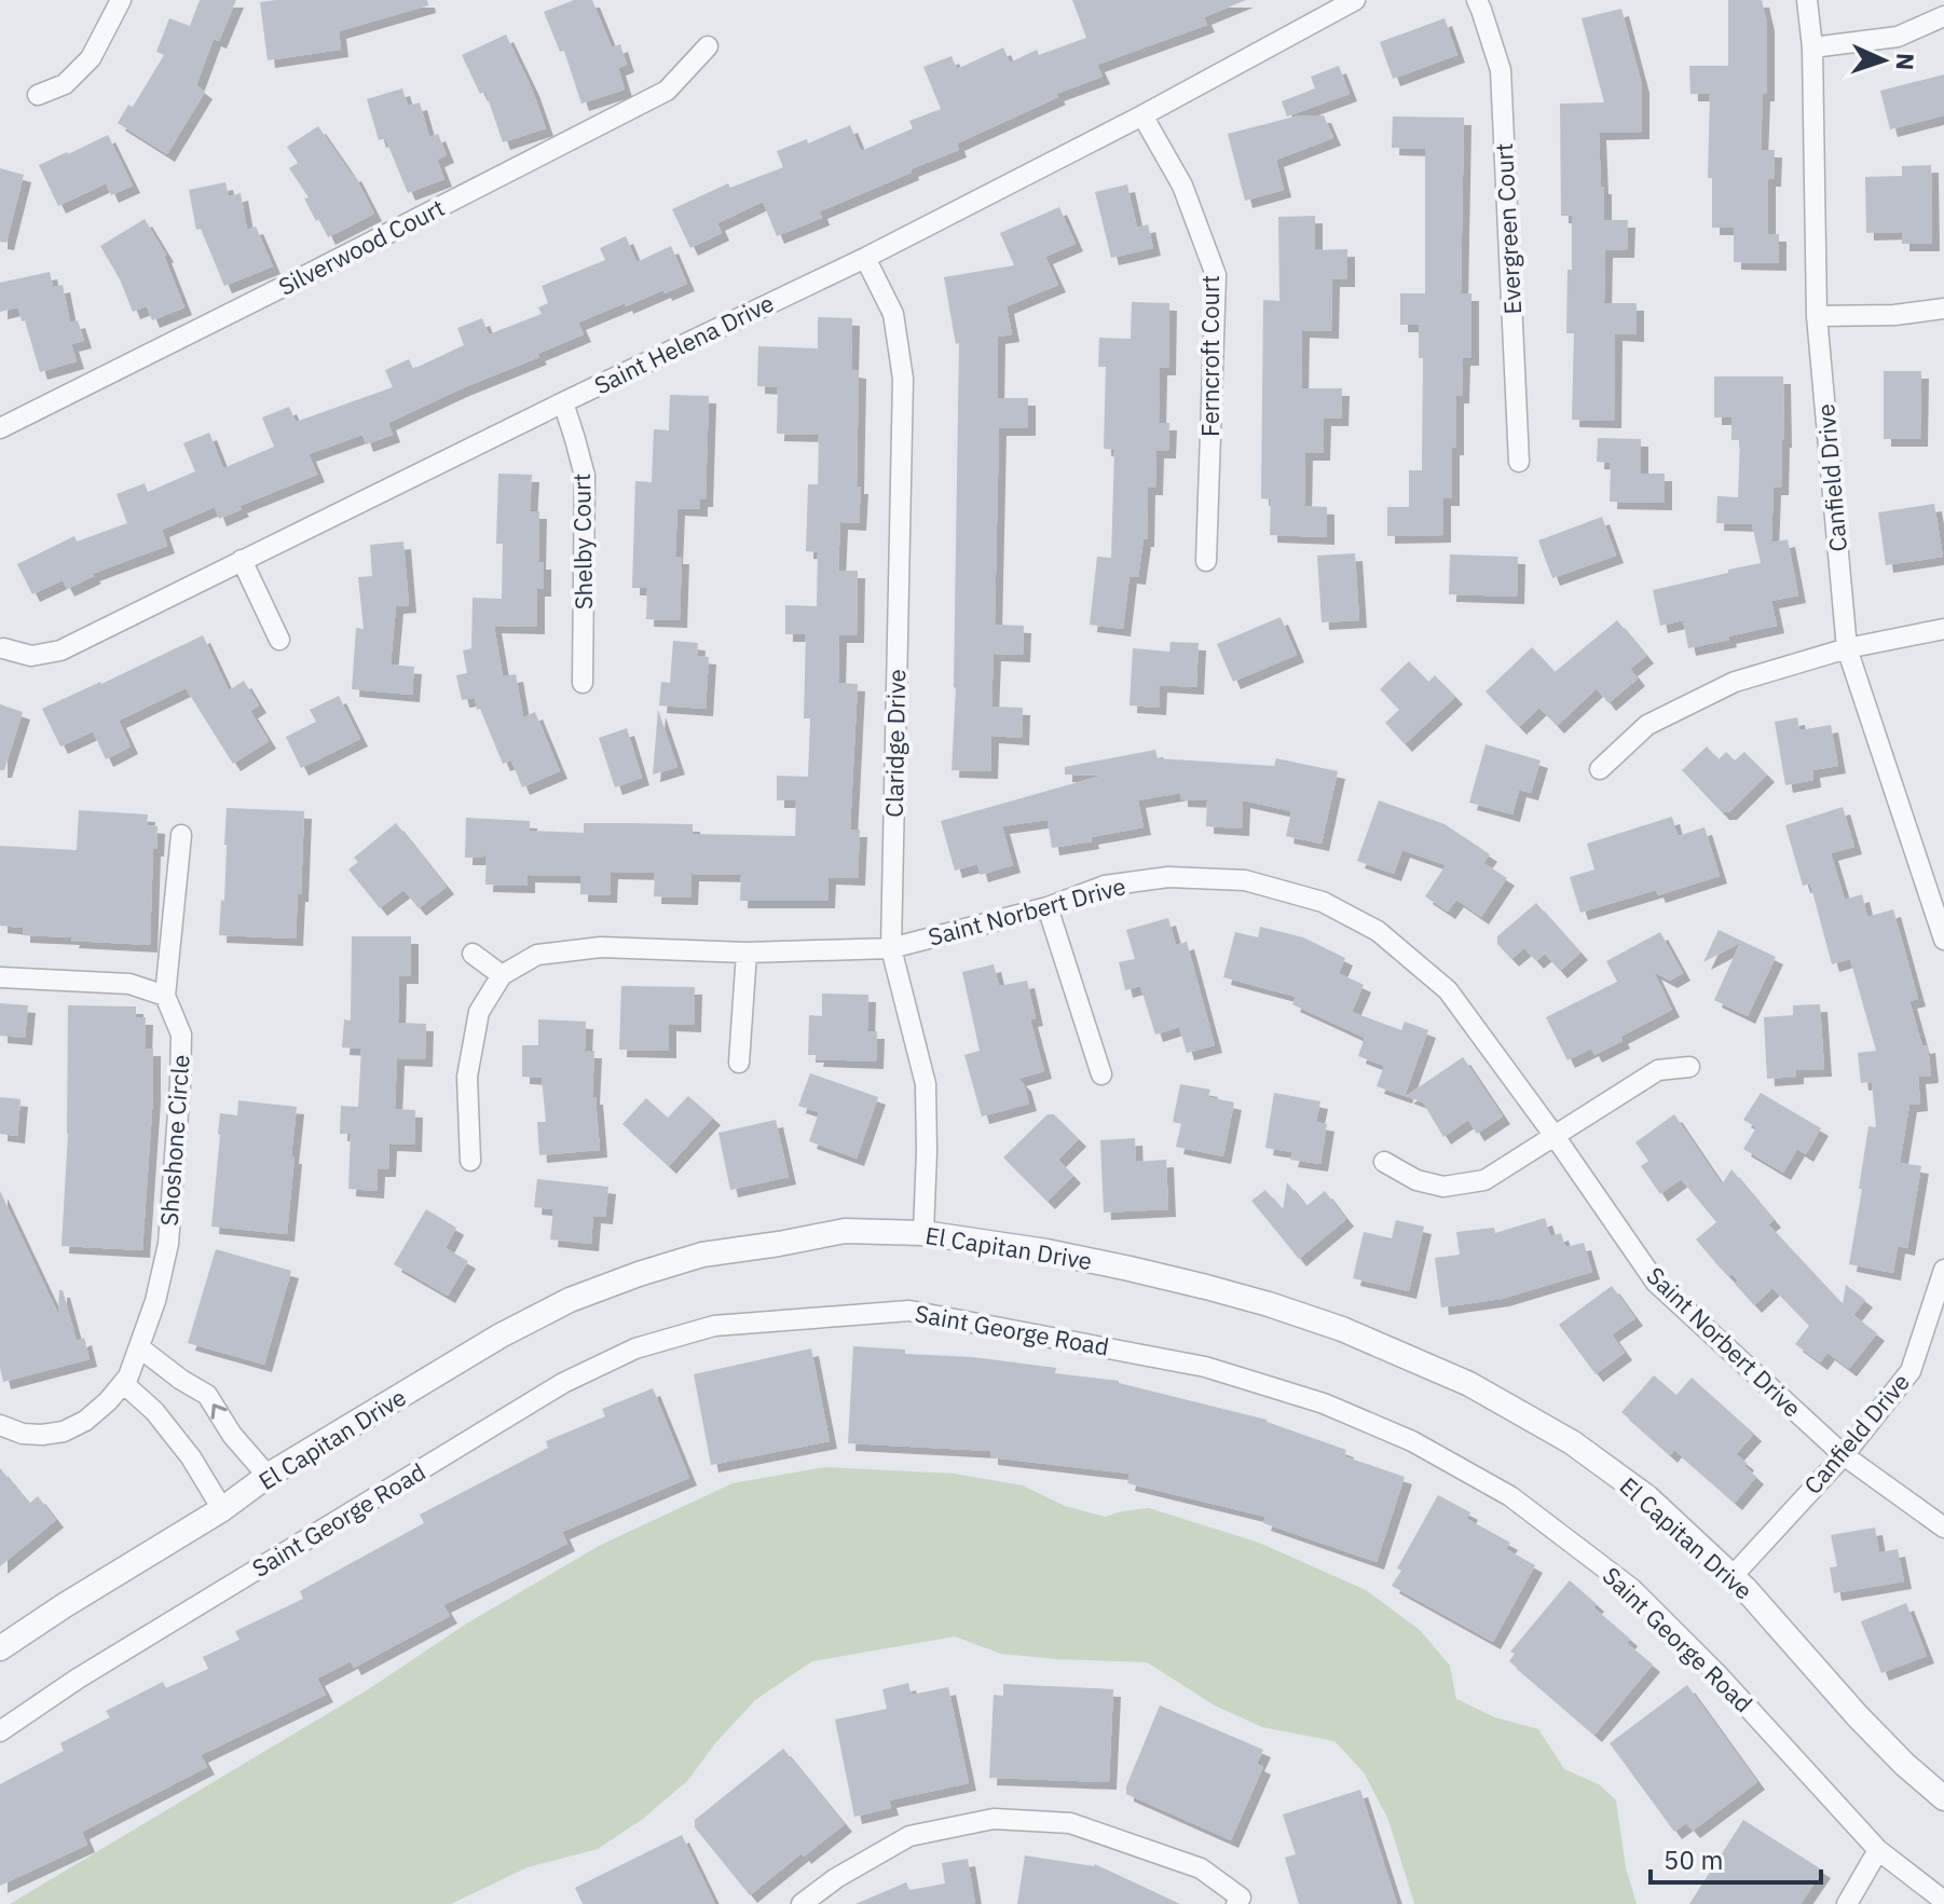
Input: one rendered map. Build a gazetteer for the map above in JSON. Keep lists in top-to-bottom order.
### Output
{
  "streets": {
    "street": [
      "Evergreen Court",
      "Silverwood Court",
      "Saint Helena Drive",
      "Ferncroft Court",
      "Canfield Drive",
      "Shelby Court",
      "Claridge Drive",
      "Saint Norbert Drive",
      "Shoshone Circle",
      "El Capitan Drive",
      "Saint George Road"
    ]
  },
  "crossings": [
    ["Saint Helena Drive", "Ferncroft Court"],
    ["Saint Helena Drive", "Shelby Court"],
    ["Saint Helena Drive", "Claridge Drive"],
    ["Canfield Drive", "Saint Norbert Drive"],
    ["Canfield Drive", "El Capitan Drive"],
    ["Claridge Drive", "Saint Norbert Drive"],
    ["Claridge Drive", "El Capitan Drive"]
  ],
  "scale_bar": "50 m",
  "north": "right"
}
